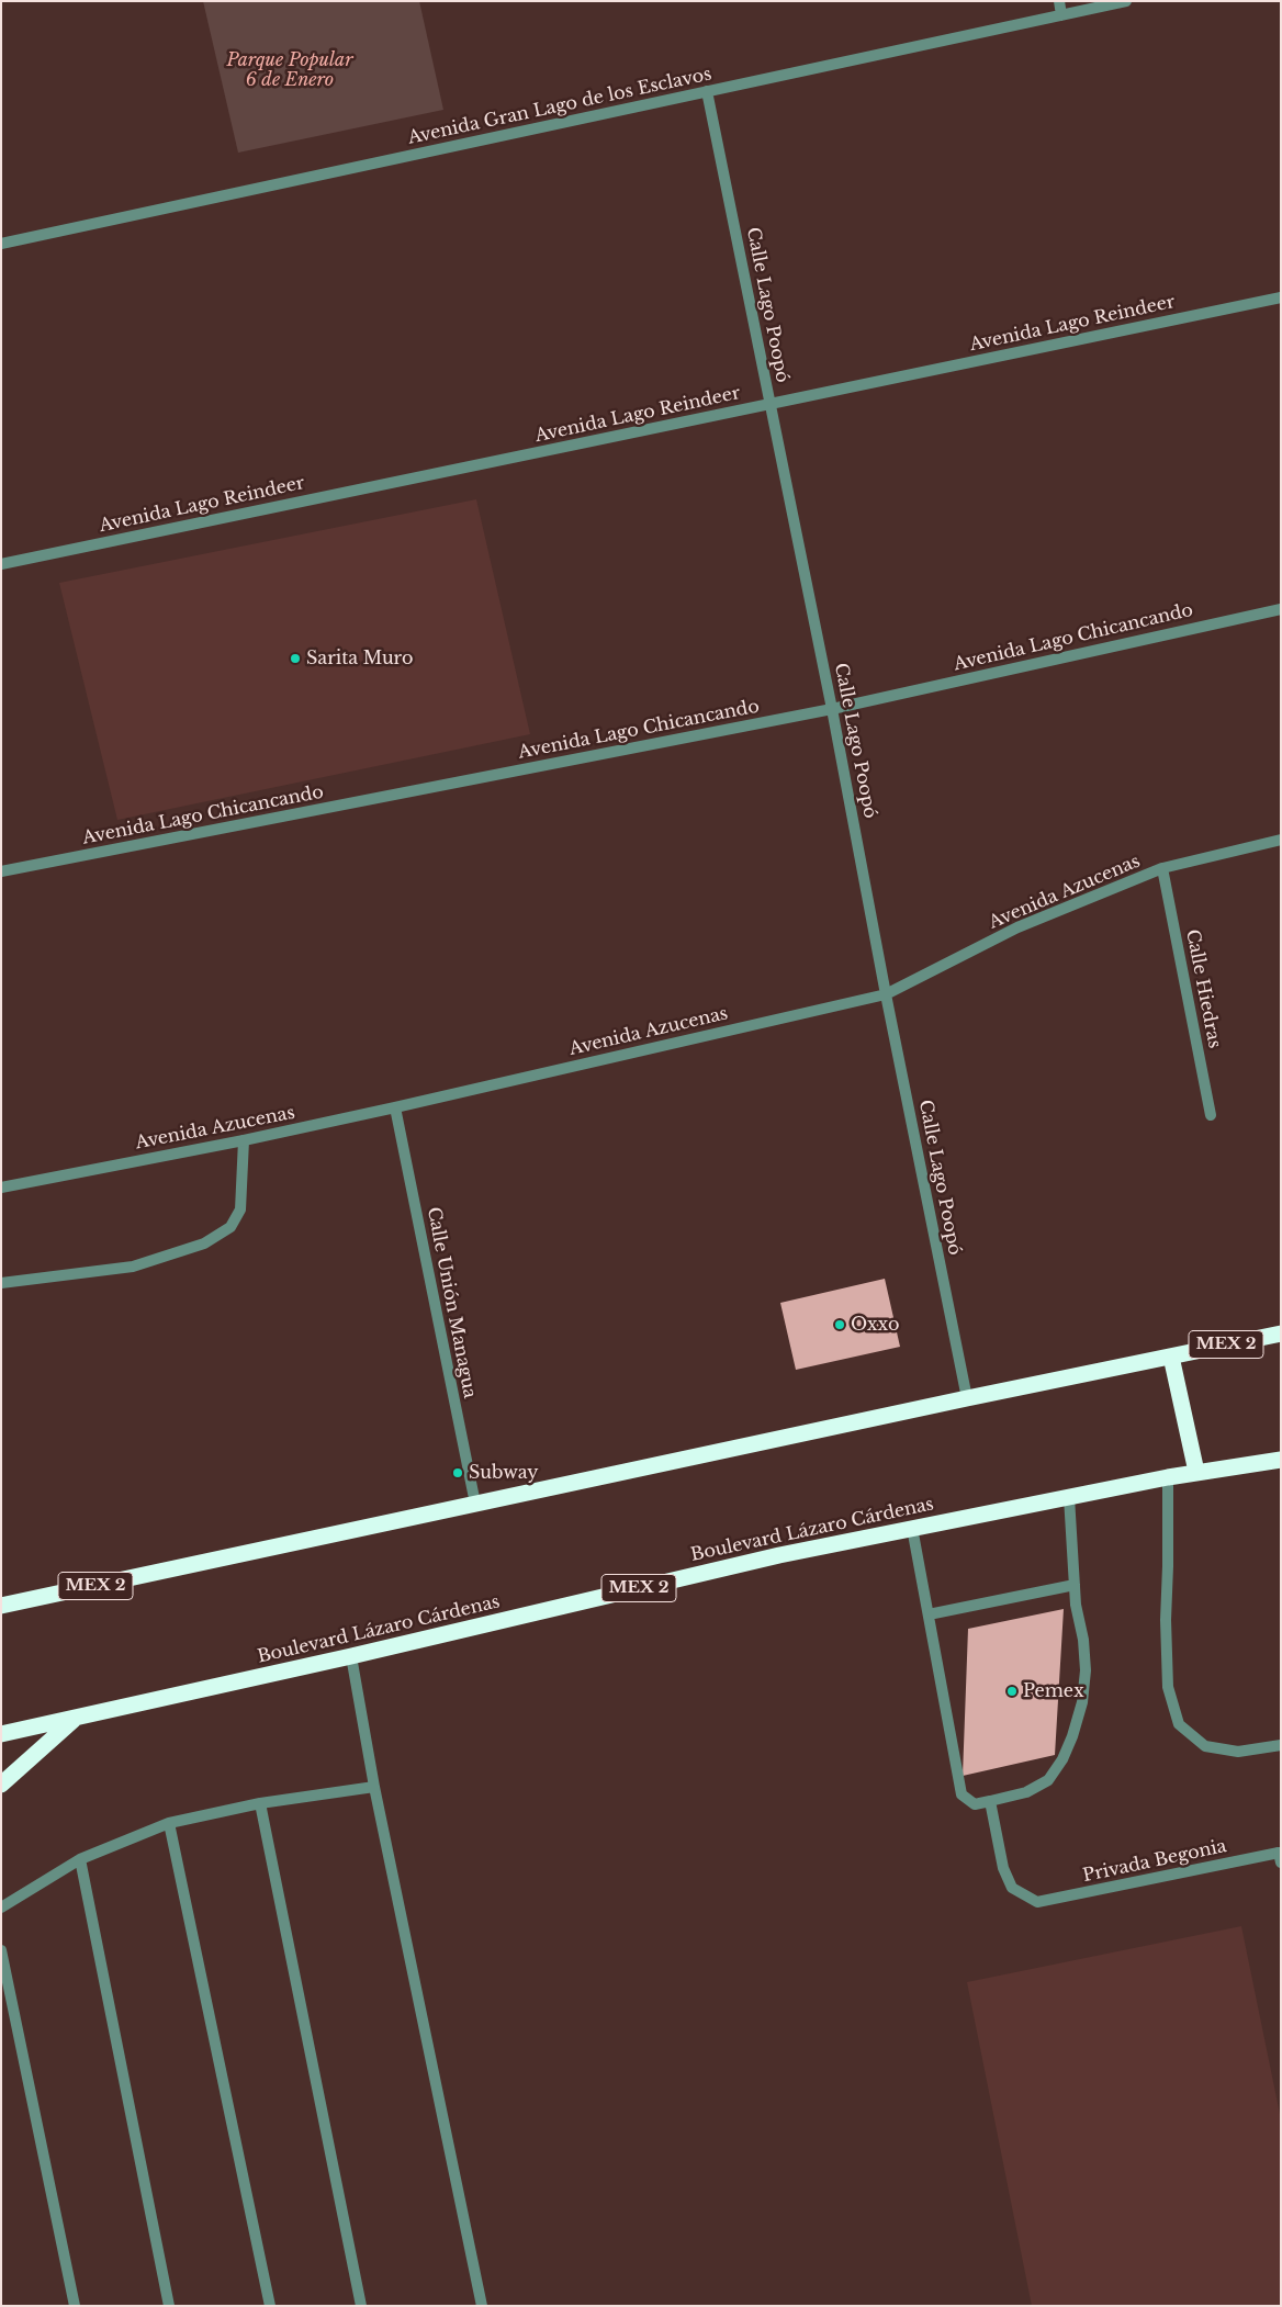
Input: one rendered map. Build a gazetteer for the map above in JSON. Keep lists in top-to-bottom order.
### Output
{
  "streets": {
    "highway": ["MEX 2", "Boulevard Lázaro Cárdenas"],
    "street": [
      "Avenida Gran Lago de los Esclavos",
      "Calle Lago Poopó",
      "Avenida Lago Reindeer",
      "Avenida Lago Chicancando",
      "Avenida Azucenas",
      "Calle Hiedras",
      "Calle Unión Managua",
      "Privada Begonia"
    ]
  },
  "crossings": [
    ["Avenida Gran Lago de los Esclavos", "Calle Lago Poopó"],
    ["Calle Lago Poopó", "Avenida Lago Reindeer"],
    ["Calle Lago Poopó", "Avenida Lago Chicancando"],
    ["Calle Lago Poopó", "Avenida Azucenas"],
    ["Calle Lago Poopó", "MEX 2"],
    ["Avenida Azucenas", "Calle Hiedras"],
    ["Avenida Azucenas", "Calle Unión Managua"],
    ["Calle Unión Managua", "MEX 2"]
  ],
  "parks": ["Parque Popular 6 de Enero"],
  "places": [
    "Sarita Muro",
    "Oxxo",
    "Subway",
    "Pemex"
  ]
}
